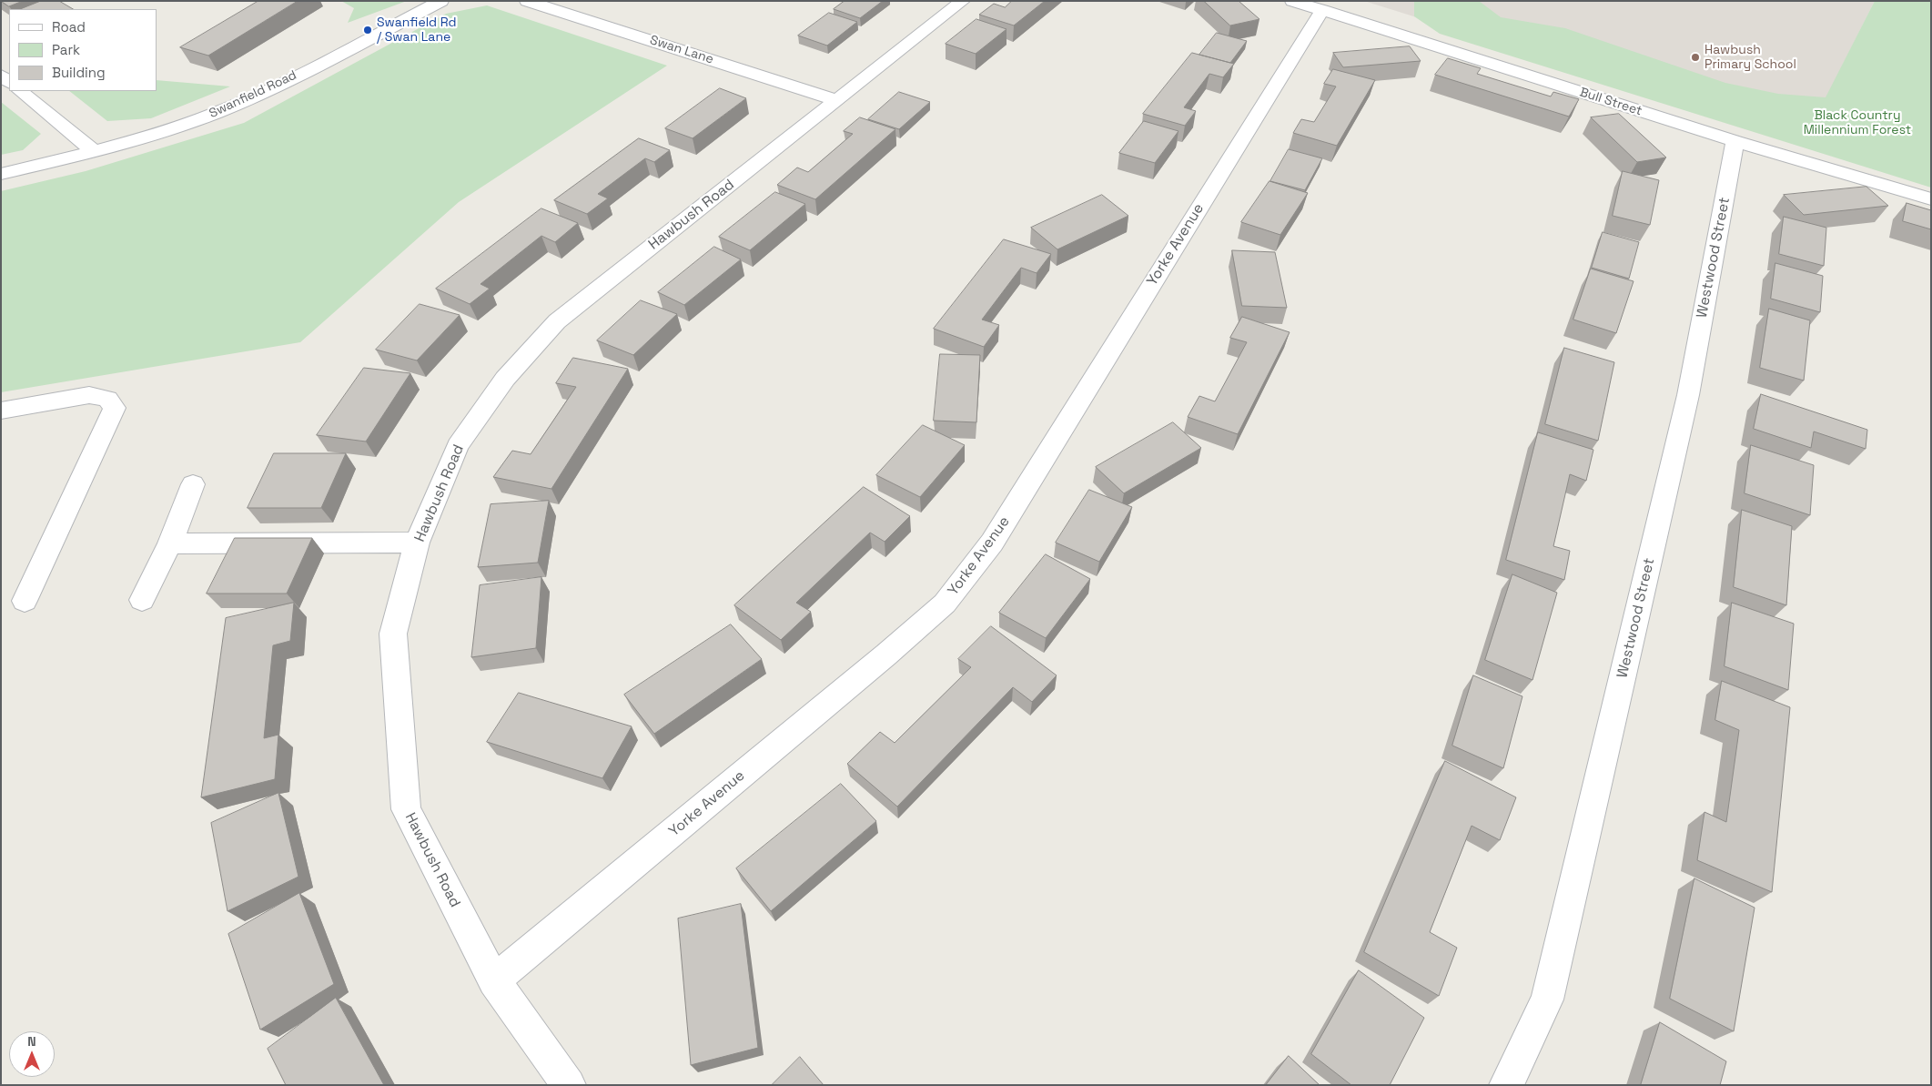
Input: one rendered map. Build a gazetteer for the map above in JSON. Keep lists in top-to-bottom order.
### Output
{
  "streets": {
    "street": [
      "Swan Lane",
      "Swanfield Road",
      "Bull Street",
      "Hawbush Road",
      "Yorke Avenue",
      "Westwood Street"
    ]
  },
  "crossings": [
    ["Swan Lane", "Hawbush Road"],
    ["Bull Street", "Yorke Avenue"],
    ["Bull Street", "Westwood Street"],
    ["Hawbush Road", "Yorke Avenue"]
  ],
  "parks": ["Black Country Millennium Forest"],
  "places": ["Swanfield Rd / Swan Lane", "Hawbush Primary School"],
  "legend": ["Road", "Park", "Building"],
  "north": "top"
}
